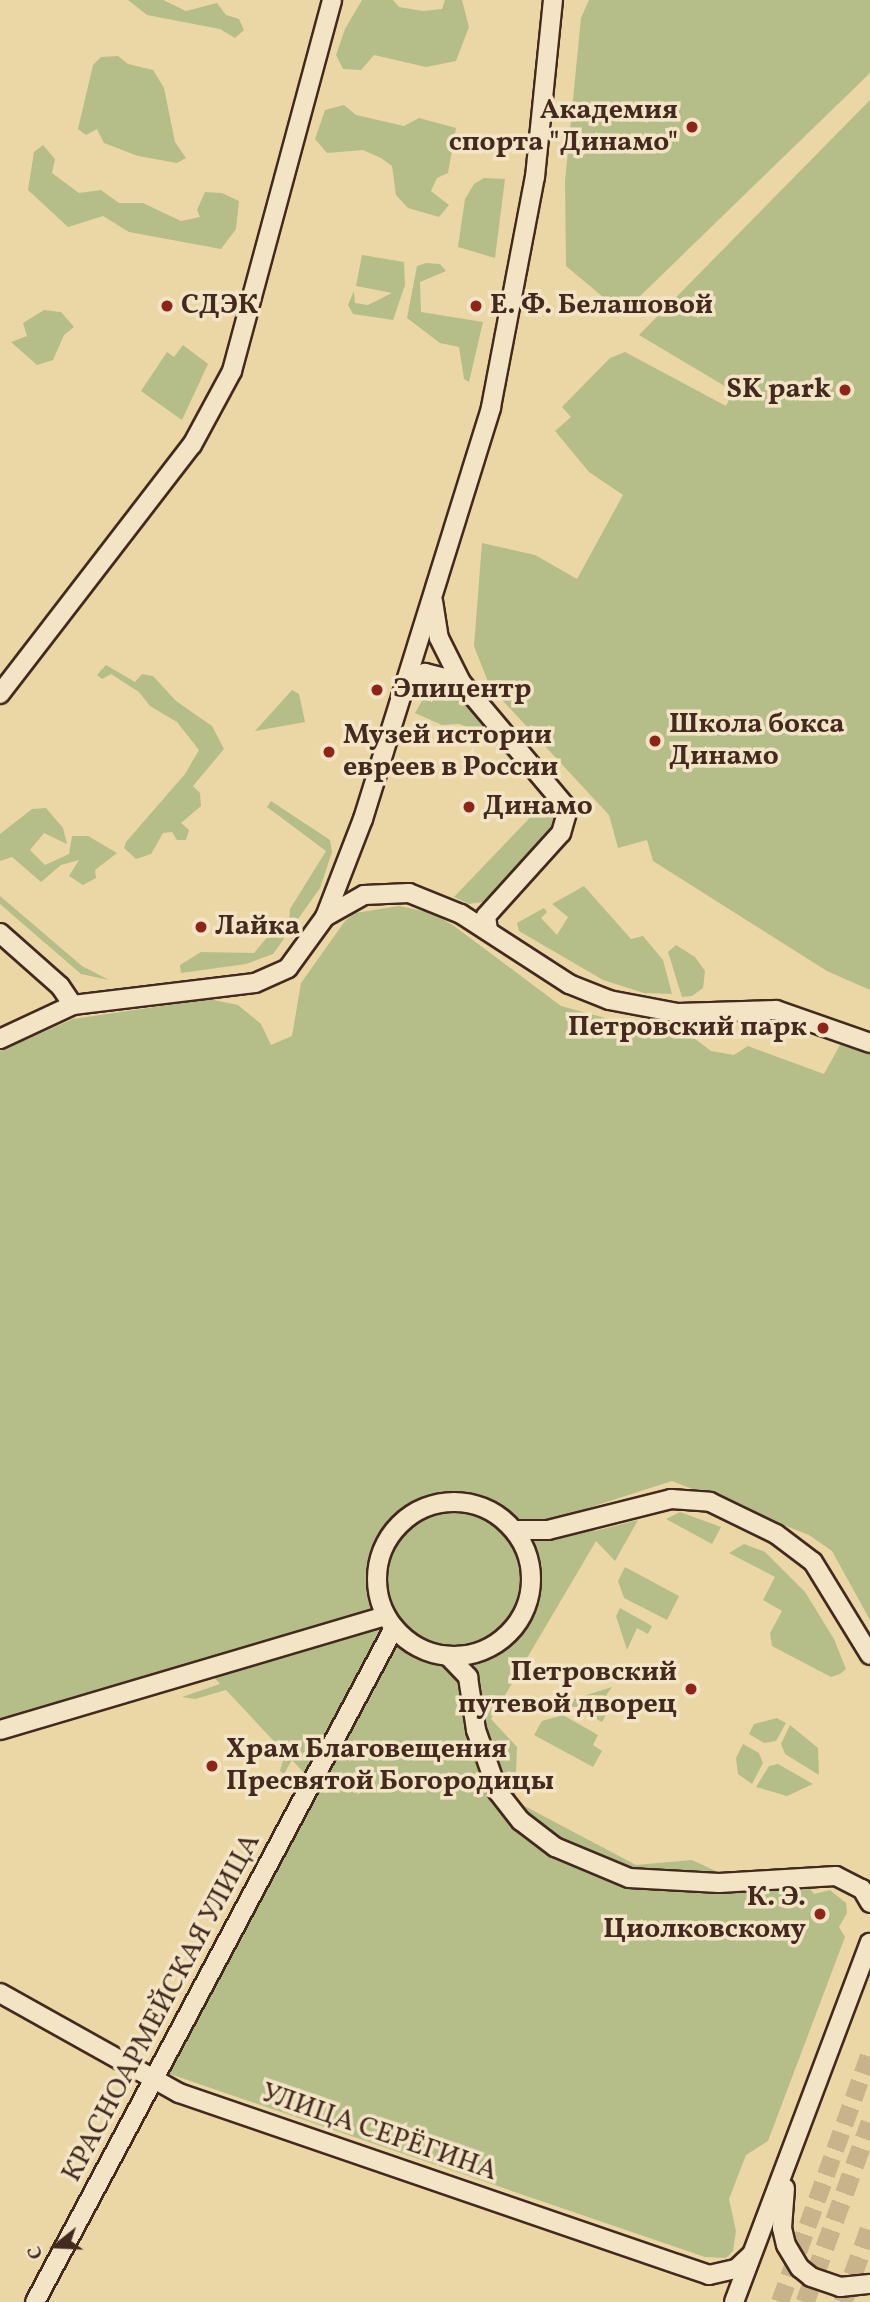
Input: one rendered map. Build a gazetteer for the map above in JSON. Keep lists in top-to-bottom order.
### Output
{
  "streets": {
    "street": ["КРАСНОАРМЕЙСКАЯ УЛИЦА", "УЛИЦА СЕРЁГИНА"]
  },
  "crossings": [
    ["КРАСНОАРМЕЙСКАЯ УЛИЦА", "УЛИЦА СЕРЁГИНА"]
  ],
  "places": [
    "Академия спорта \"Динамо\"",
    "СДЭК",
    "Е. Ф. Белашовой",
    "SK park",
    "Эпицентр",
    "Школа бокса Динамо",
    "Музей истории евреев в России",
    "Динамо",
    "Лайка",
    "Петровский парк",
    "Петровский путевой дворец",
    "Храм Благовещения Пресвятой Богородицы",
    "К. Э. Циолковскому"
  ],
  "north": "left"
}
